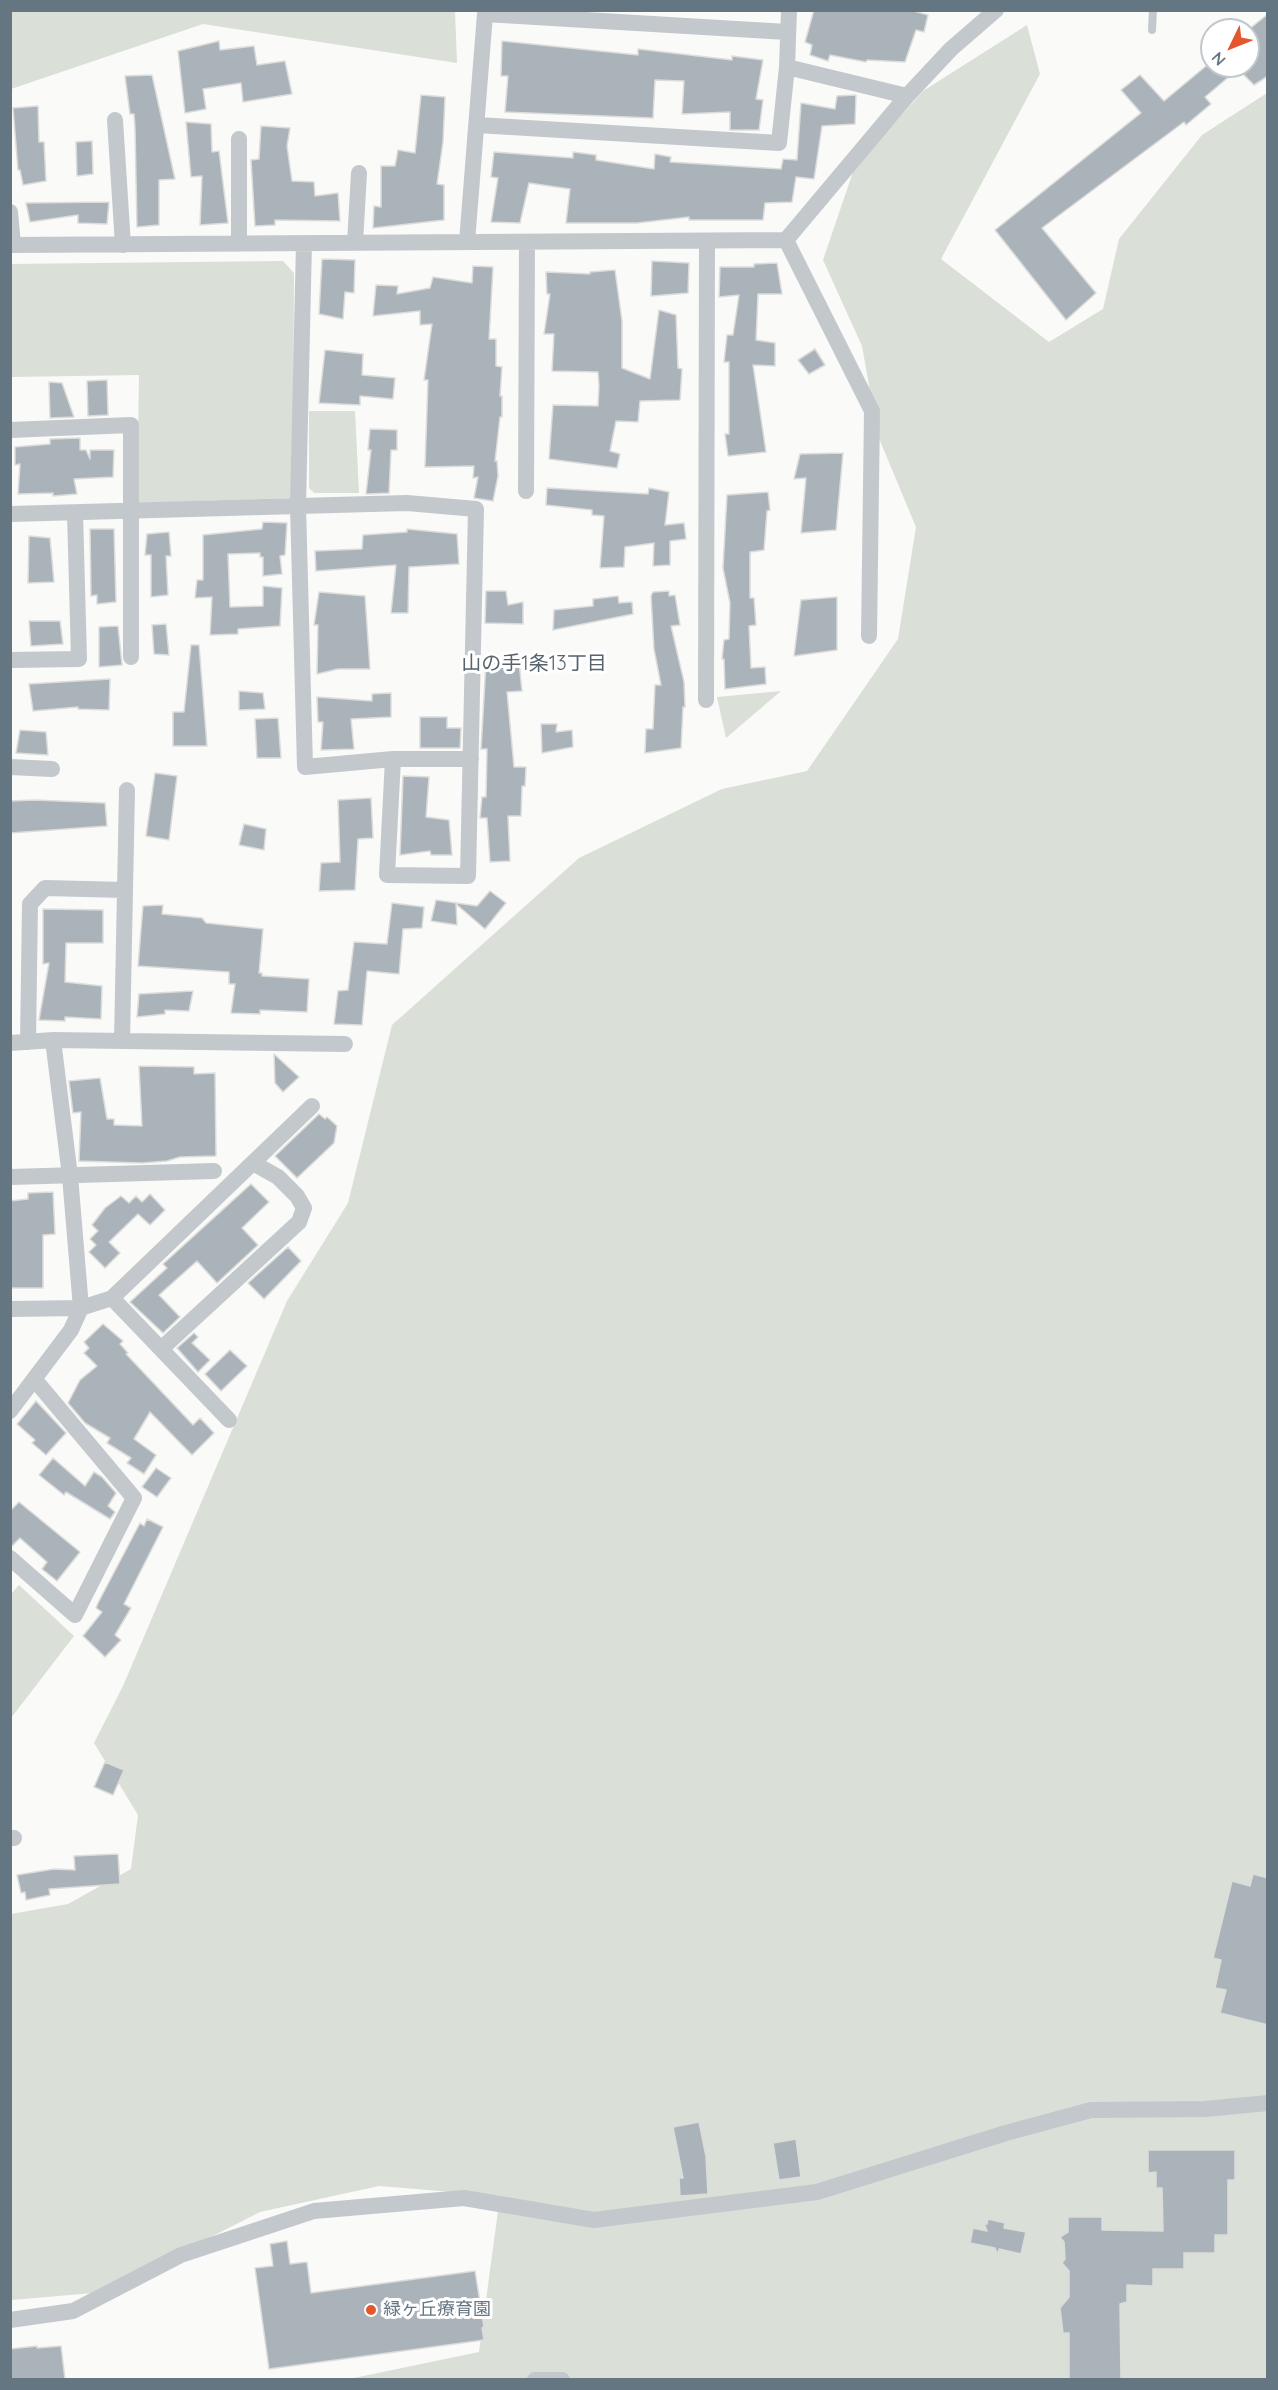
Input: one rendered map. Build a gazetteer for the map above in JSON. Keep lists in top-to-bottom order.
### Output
{
  "districts": ["山の手1条13丁目"],
  "places": ["緑ヶ丘療育園"],
  "north": "bottom left"
}
